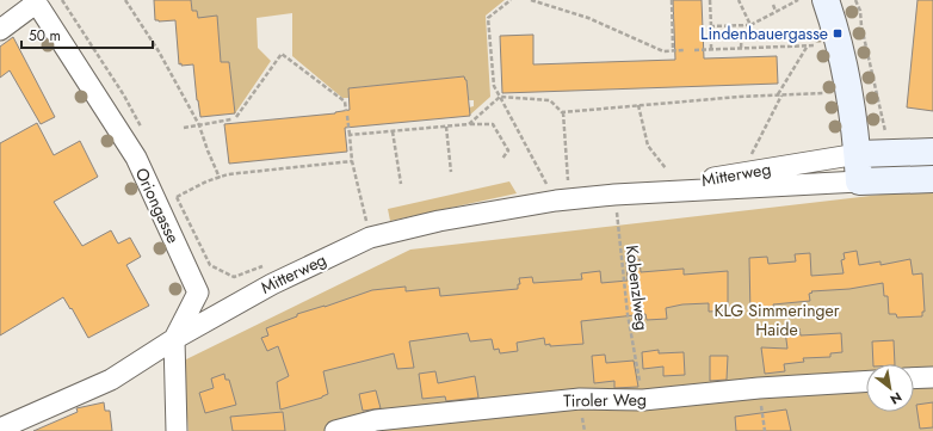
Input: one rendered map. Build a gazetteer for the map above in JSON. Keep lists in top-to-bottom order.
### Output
{
  "streets": {
    "street": ["Mitterweg", "Oriongasse", "Tiroler Weg"],
    "path": ["Kobenzlweg"]
  },
  "crossings": [
    ["Mitterweg", "Oriongasse"],
    ["Mitterweg", "Kobenzlweg"],
    ["Kobenzlweg", "Tiroler Weg"]
  ],
  "parks": ["KLG Simmeringer Haide"],
  "places": {
    "transit": ["Lindenbauergasse"]
  },
  "scale_bar": "50 m",
  "north": "bottom right"
}
